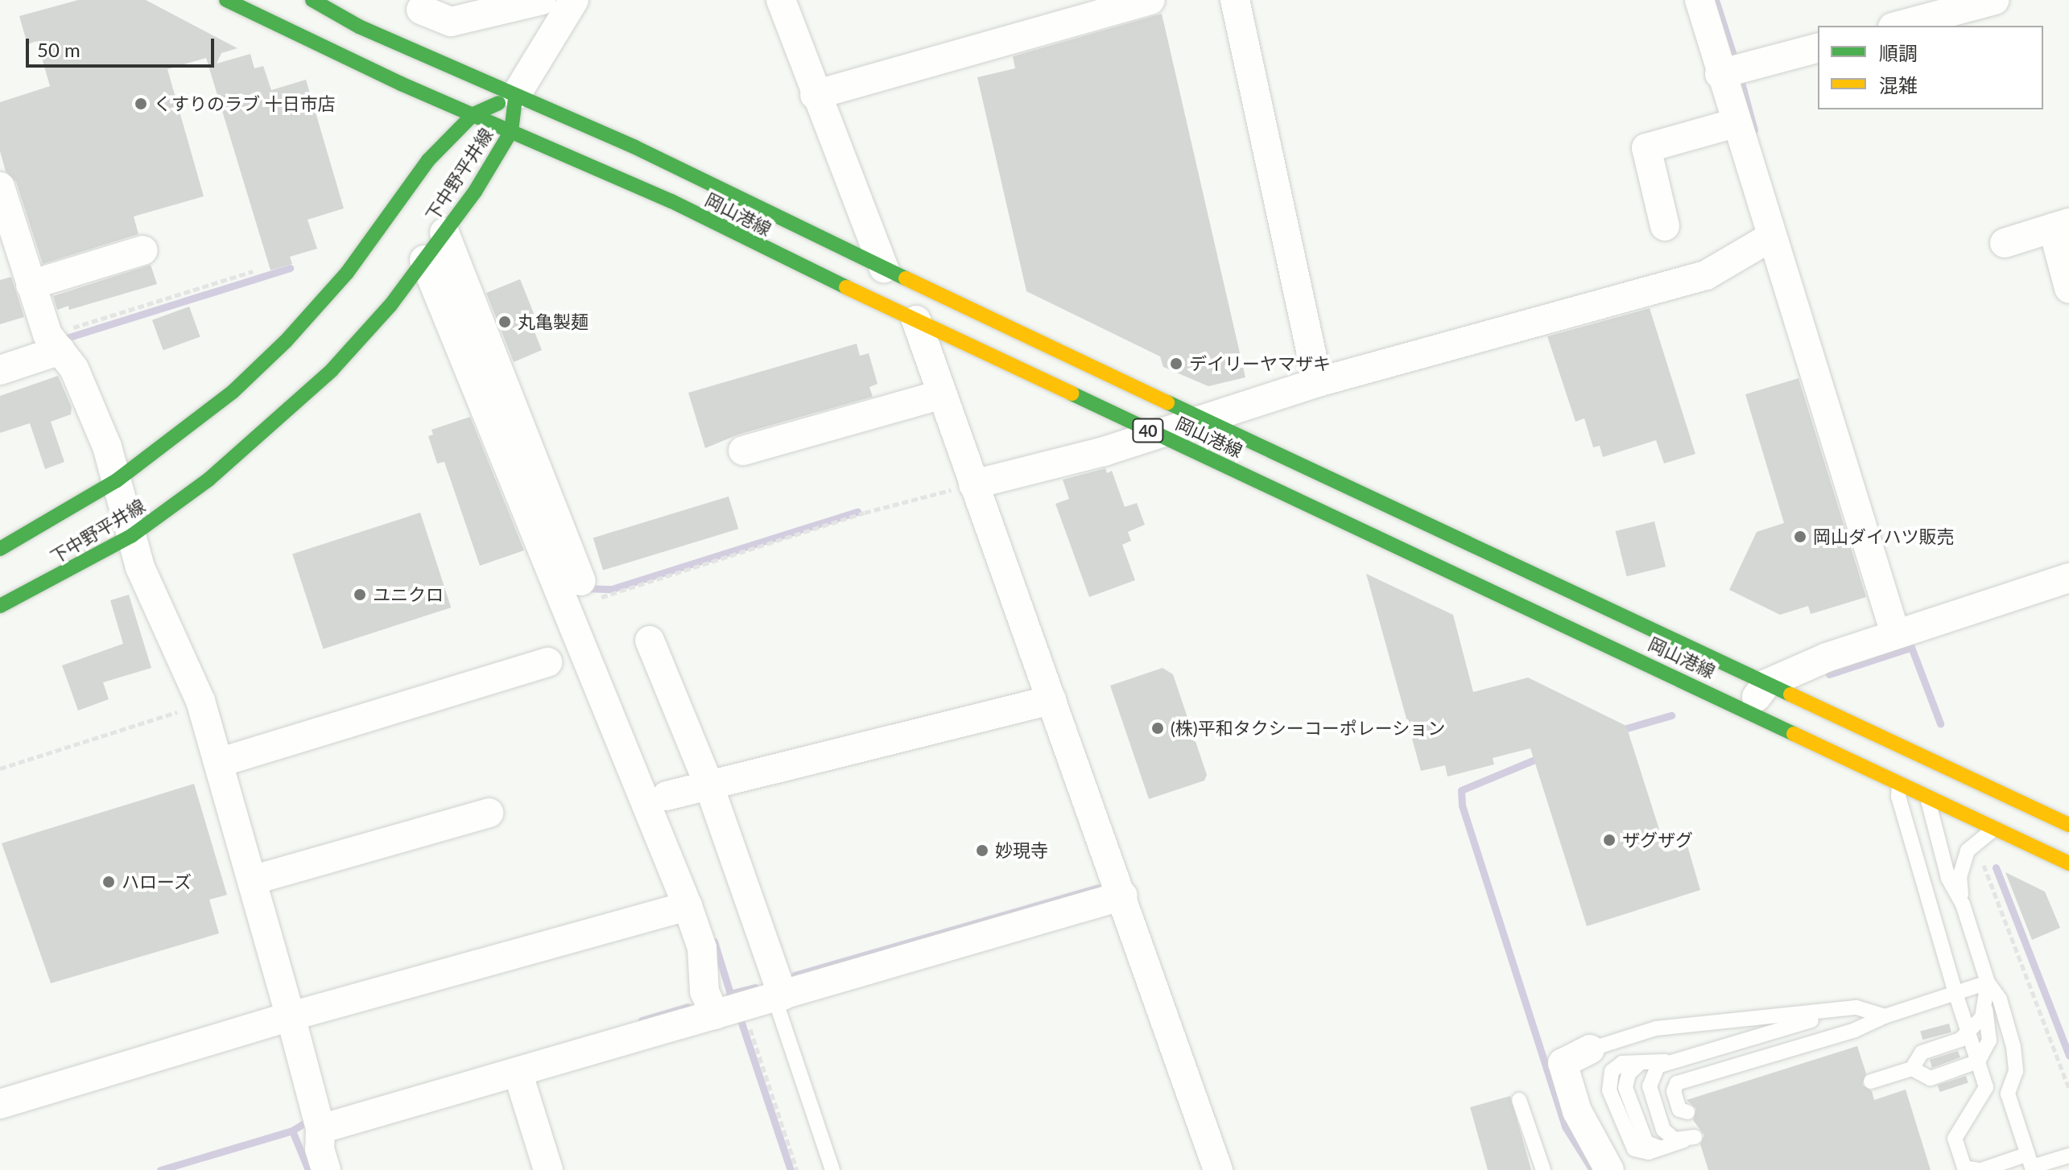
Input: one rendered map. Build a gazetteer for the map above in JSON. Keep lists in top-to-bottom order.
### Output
{
  "streets": {
    "main road": ["下中野平井線", "岡山港線", "40"]
  },
  "crossings": [
    ["下中野平井線", "岡山港線"]
  ],
  "places": [
    "くすりのラブ 十日市店",
    "丸亀製麺",
    "デイリーヤマザキ",
    "岡山ダイハツ販売",
    "ユニクロ",
    "(株)平和タクシーコーポレーション",
    "ザグザグ",
    "妙現寺",
    "ハローズ"
  ],
  "legend": ["順調", "混雑"],
  "scale_bar": "50 m"
}
